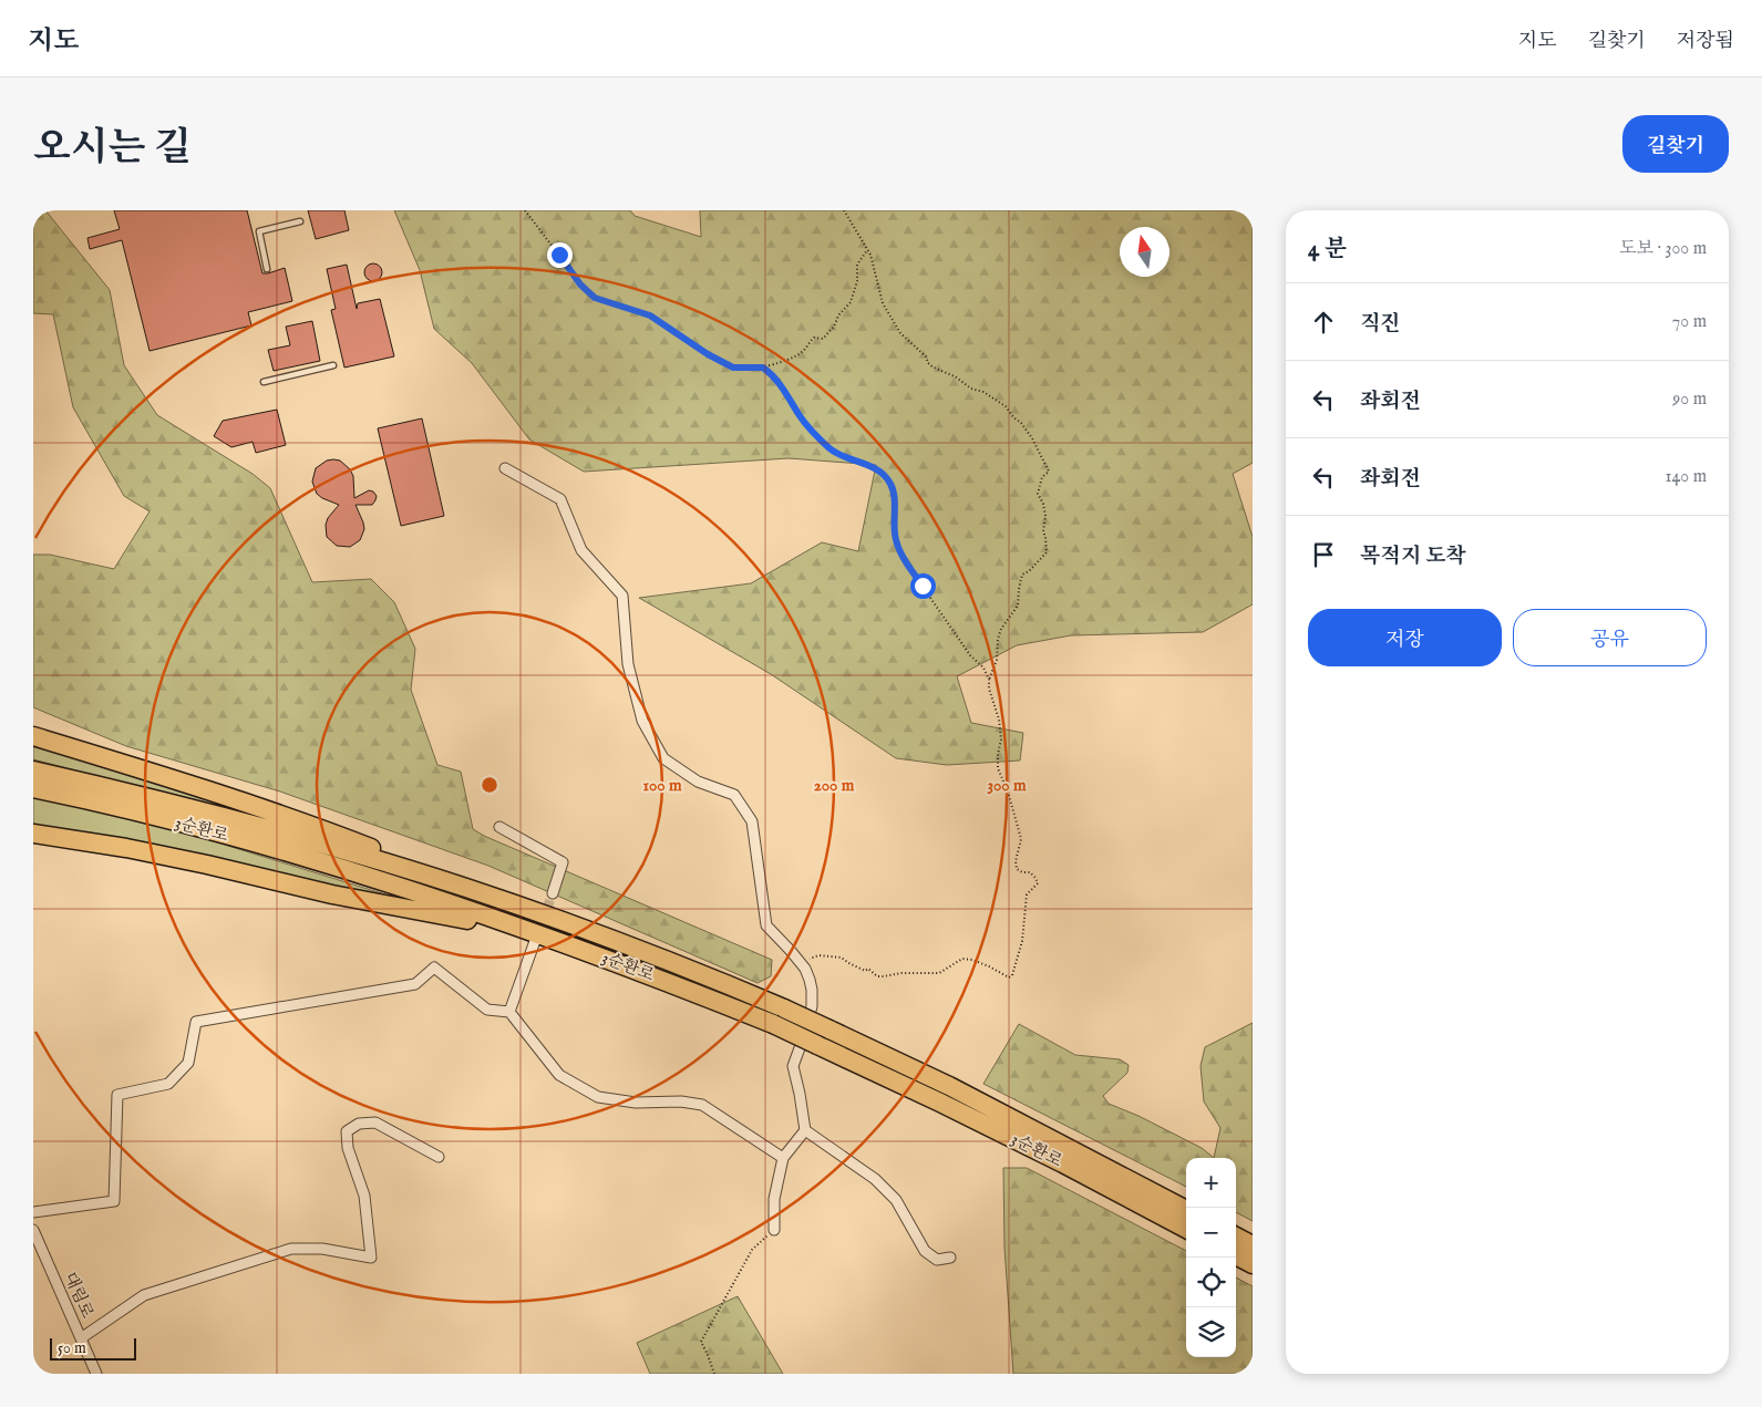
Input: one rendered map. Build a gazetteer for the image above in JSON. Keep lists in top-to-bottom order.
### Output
{
  "streets": {
    "highway": ["3순환로"],
    "street": ["대림로"]
  },
  "scale_bar": "50 m",
  "north": "top",
  "page": {
    "header": "지도",
    "nav": ["지도", "길찾기", "저장됨"],
    "title": "오시는 길",
    "buttons": [
      "길찾기",
      ["저장", "공유"]
    ],
    "heading": ["4 분", "도보 · 300 m"],
    "list": [
      ["직진", "70 m"],
      ["좌회전", "90 m"],
      ["좌회전", "140 m"],
      "목적지 도착"
    ],
    "map_buttons": ["+", "−"],
    "scale": "50 m"
  },
  "rings": ["100 m", "200 m", "300 m"]
}
